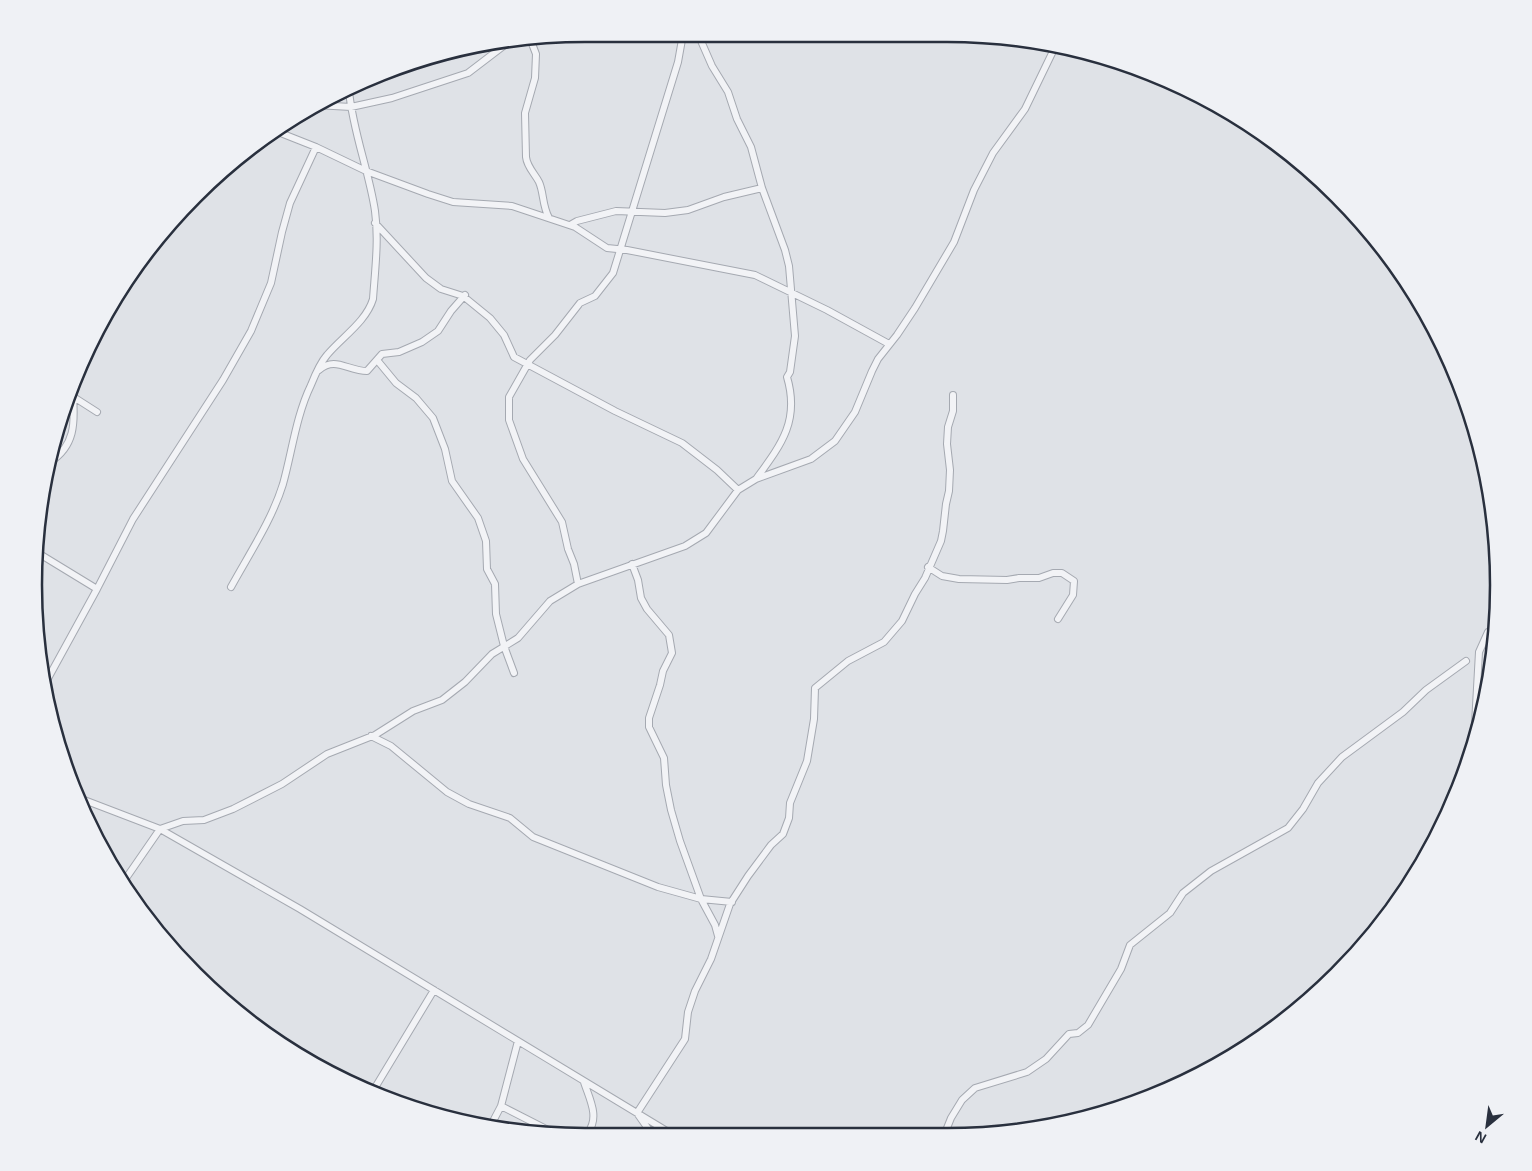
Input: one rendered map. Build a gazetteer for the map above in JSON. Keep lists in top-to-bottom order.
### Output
{
  "north": "bottom left"
}
